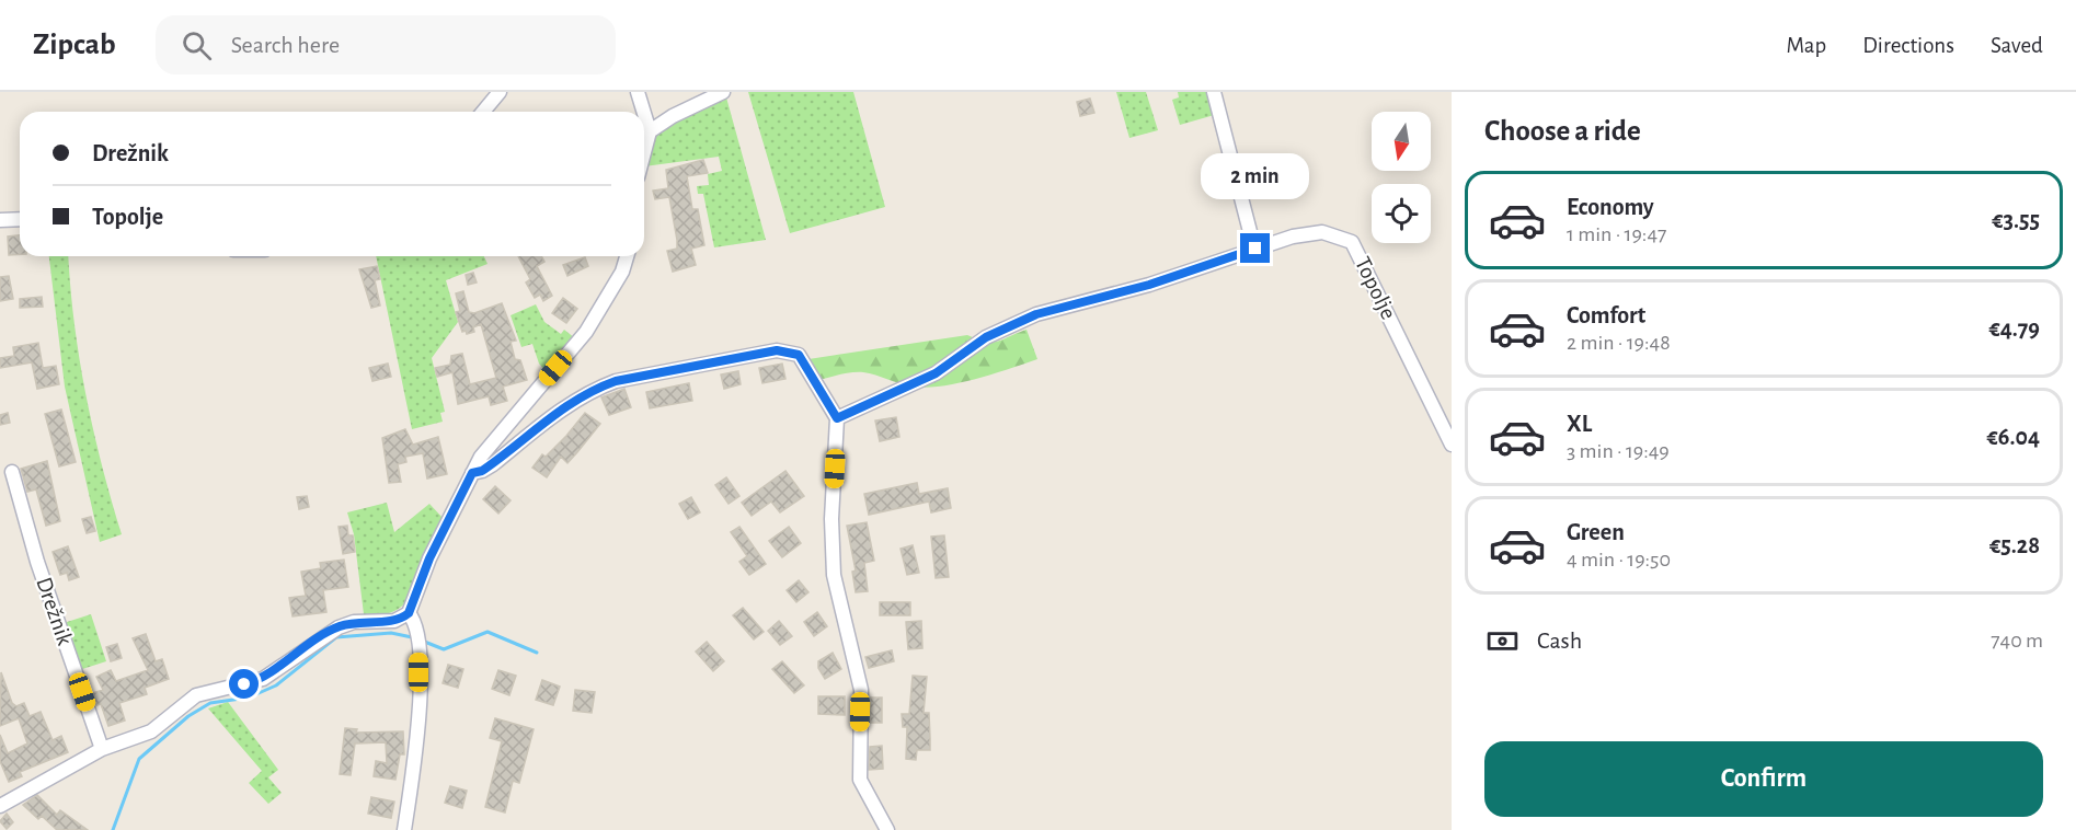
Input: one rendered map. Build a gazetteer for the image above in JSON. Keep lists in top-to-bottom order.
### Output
{
  "streets": {
    "street": ["Topolje", "Drežnik"]
  },
  "north": "bottom",
  "page": {
    "header": "Zipcab",
    "search": "Search here",
    "nav": ["Map", "Directions", "Saved"],
    "heading": "Choose a ride",
    "banner": ["Drežnik", "Topolje"],
    "bubble": "2 min",
    "list": [
      {
        "name": "Economy",
        "note": "1 min · 19:47",
        "value": "€3.55"
      },
      {
        "name": "Comfort",
        "note": "2 min · 19:48",
        "value": "€4.79"
      },
      {
        "name": "XL",
        "note": "3 min · 19:49",
        "value": "€6.04"
      },
      {
        "name": "Green",
        "note": "4 min · 19:50",
        "value": "€5.28"
      }
    ],
    "pay": ["Cash", "740 m"],
    "buttons": "Confirm"
  }
}
